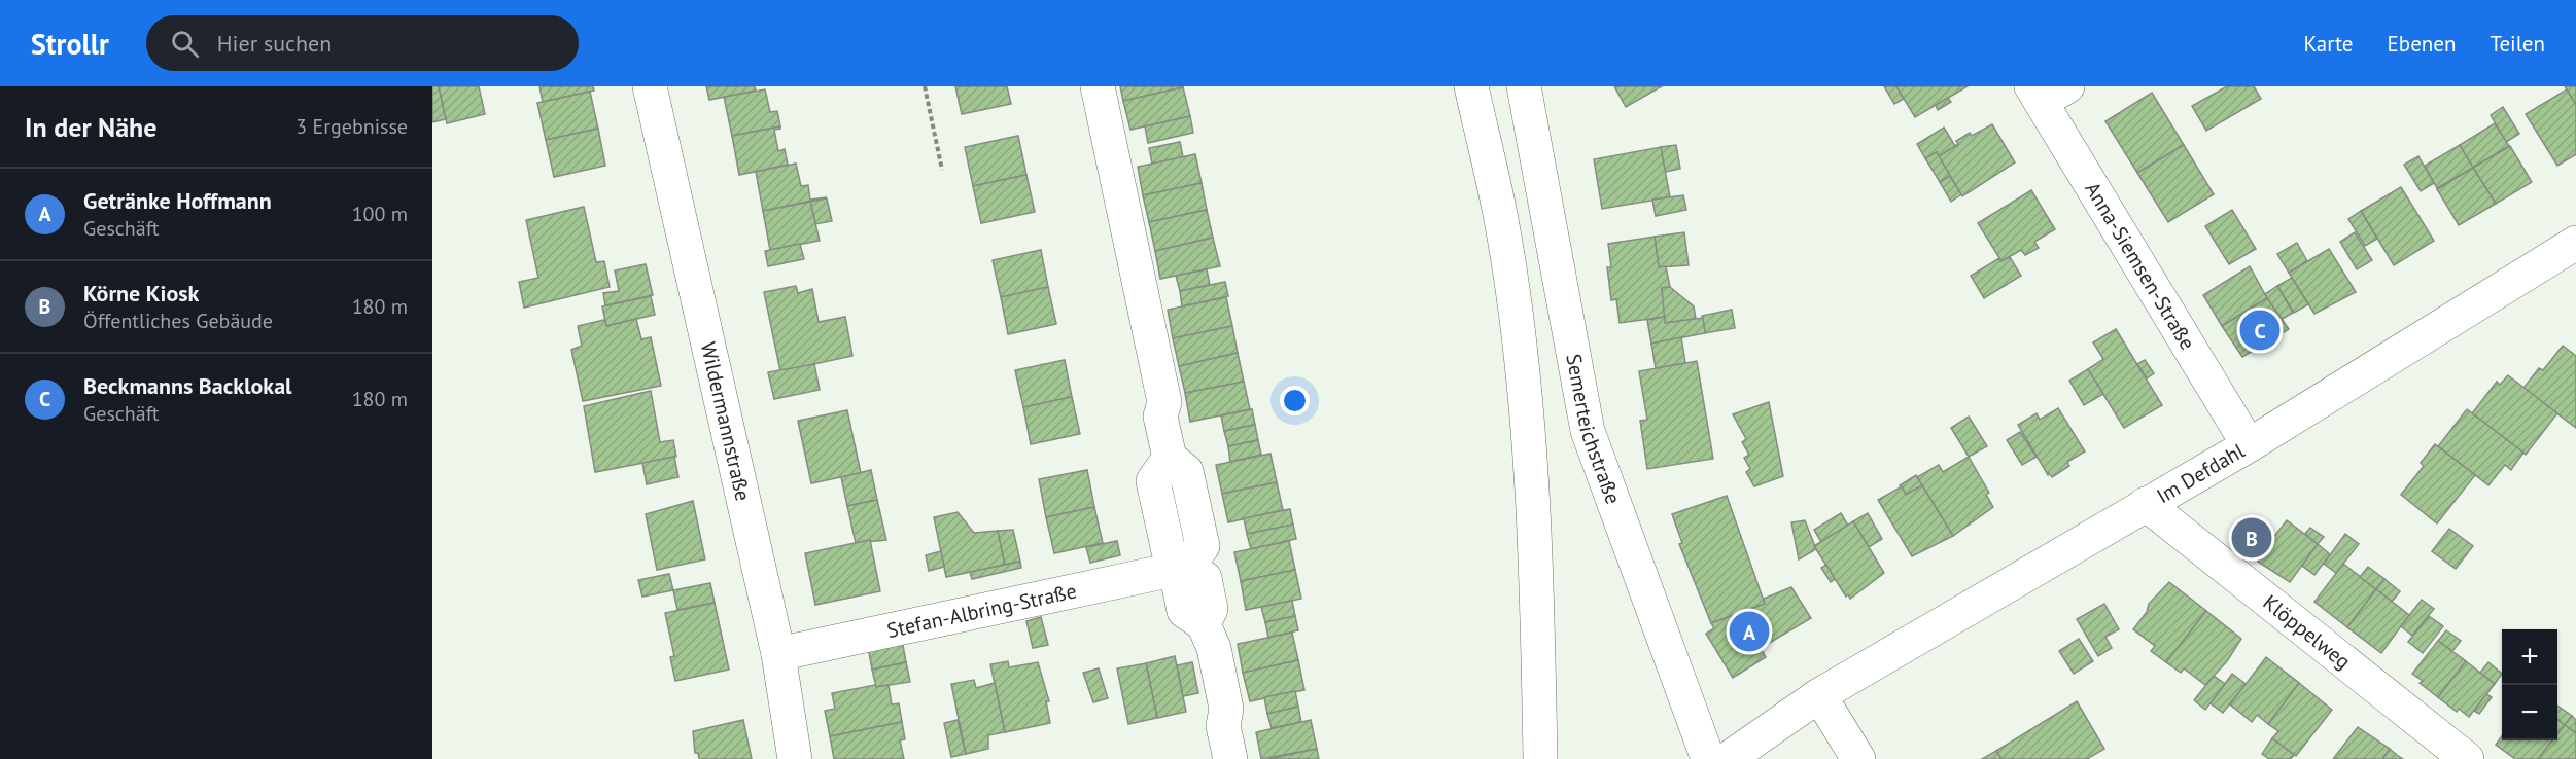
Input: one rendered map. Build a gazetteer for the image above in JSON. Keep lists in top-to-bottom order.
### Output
{
  "streets": {
    "street": [
      "Anna-Siemsen-Straße",
      "Wildermannstraße",
      "Semerteichstraße",
      "Im Defdahl",
      "Stefan-Albring-Straße",
      "Klöppelweg"
    ]
  },
  "crossings": [
    ["Anna-Siemsen-Straße", "Im Defdahl"],
    ["Wildermannstraße", "Stefan-Albring-Straße"],
    ["Im Defdahl", "Klöppelweg"]
  ],
  "page": {
    "header": "Strollr",
    "search": "Hier suchen",
    "nav": ["Karte", "Ebenen", "Teilen"],
    "heading": ["In der Nähe", "3 Ergebnisse"],
    "list": [
      {
        "mark": "A",
        "name": "Getränke Hoffmann",
        "note": "Geschäft",
        "value": "100 m"
      },
      {
        "mark": "B",
        "name": "Körne Kiosk",
        "note": "Öffentliches Gebäude",
        "value": "180 m"
      },
      {
        "mark": "C",
        "name": "Beckmanns Backlokal",
        "note": "Geschäft",
        "value": "180 m"
      }
    ],
    "pins": ["C", "B", "A"],
    "map_buttons": ["+", "−"]
  }
}
